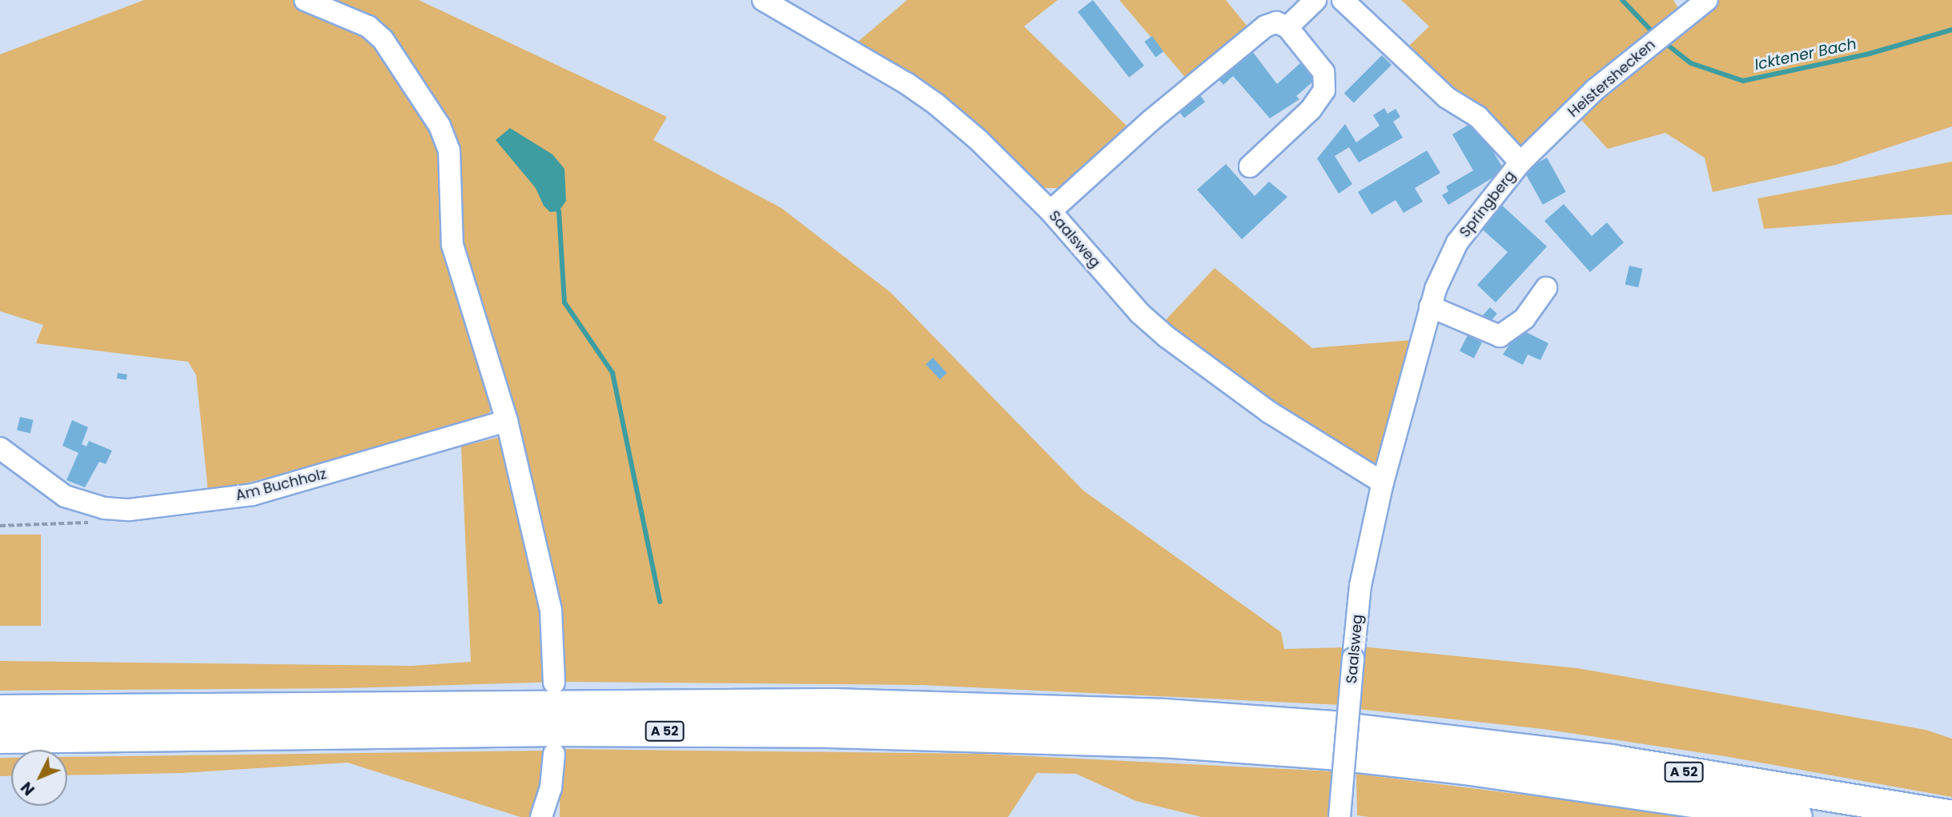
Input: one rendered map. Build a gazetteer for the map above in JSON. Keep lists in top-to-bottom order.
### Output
{
  "streets": {
    "highway": ["A 52"],
    "street": [
      "Heistershecken",
      "Springberg",
      "Saalsweg",
      "Am Buchholz"
    ]
  },
  "crossings": [
    ["Heistershecken", "Springberg"],
    ["Springberg", "Saalsweg"]
  ],
  "water": ["Icktener Bach"],
  "north": "bottom left"
}
